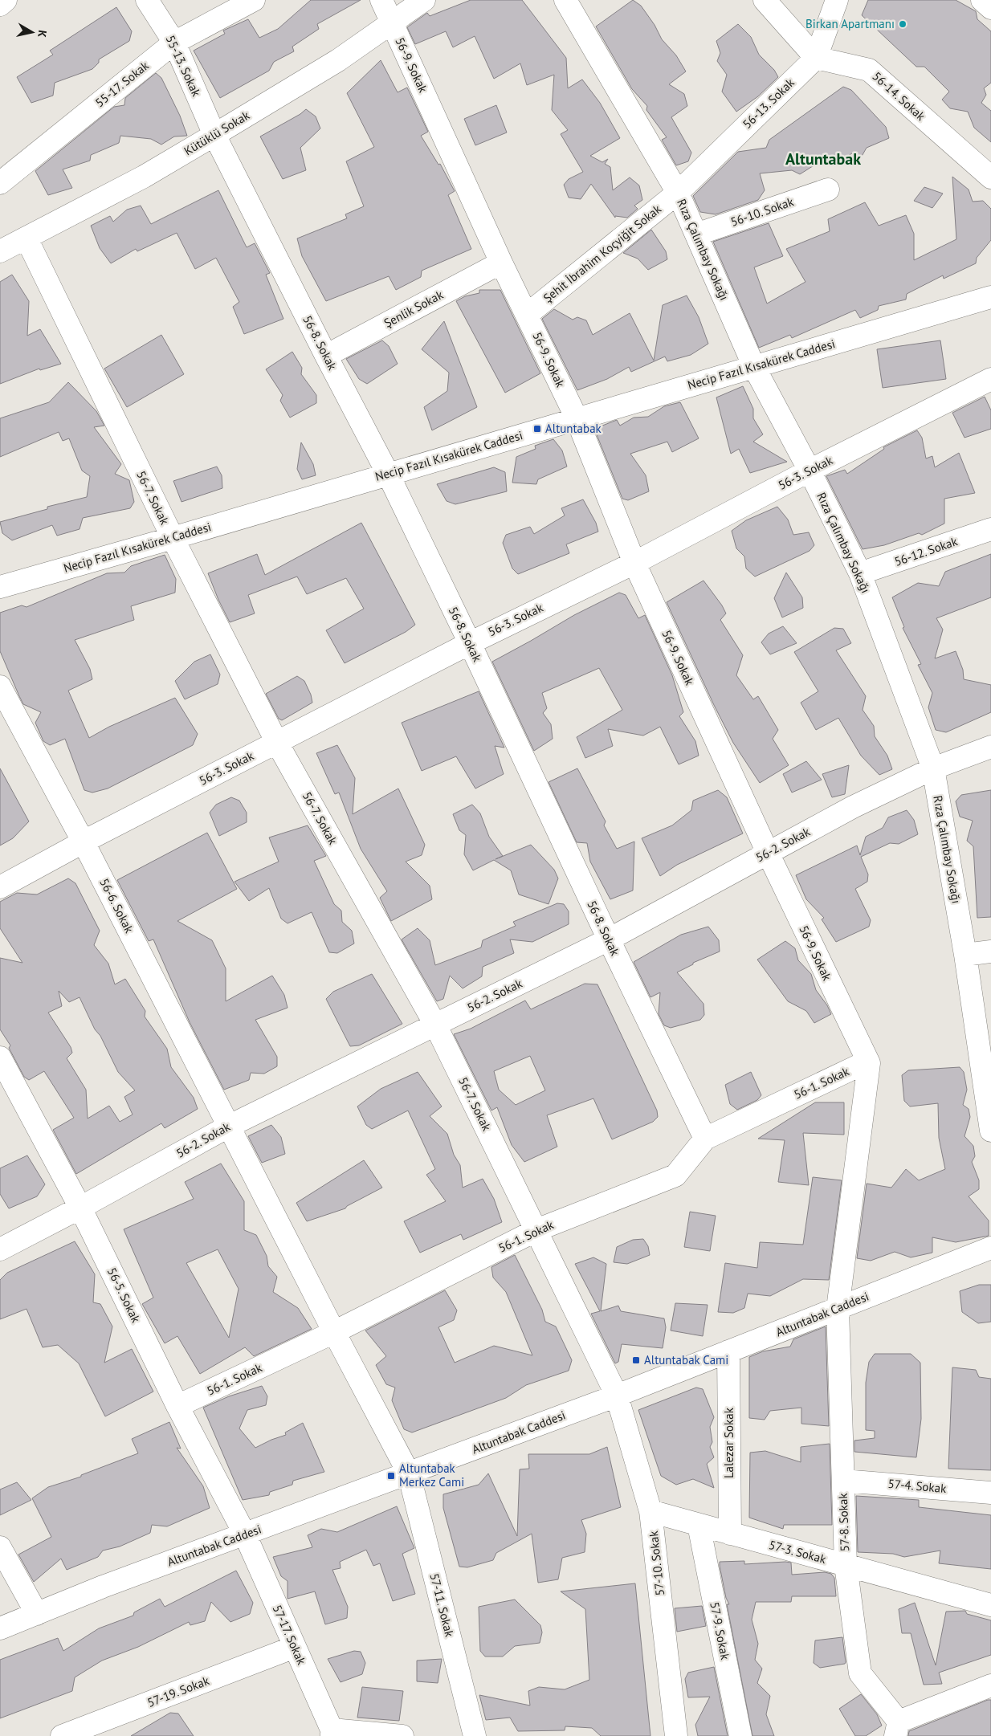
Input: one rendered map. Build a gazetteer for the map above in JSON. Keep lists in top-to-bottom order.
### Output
{
  "streets": {
    "street": [
      "56-9. Sokak",
      "55-13. Sokak",
      "55-17. Sokak",
      "56-14. Sokak",
      "56-13. Sokak",
      "Kütüklü Sokak",
      "56-10. Sokak",
      "Rıza Çalımbay Sokağı",
      "Şehit İbrahim Koçyiğit Sokak",
      "Şenlik Sokak",
      "56-8. Sokak",
      "Necip Fazıl Kısakürek Caddesi",
      "56-3. Sokak",
      "56-7. Sokak",
      "56-12. Sokak",
      "56-2. Sokak",
      "56-6. Sokak",
      "56-1. Sokak",
      "56-5. Sokak",
      "Altuntabak Caddesi",
      "Lalezar Sokak",
      "57-4. Sokak",
      "57-8. Sokak",
      "57-3. Sokak",
      "57-10. Sokak",
      "57-11. Sokak",
      "57-9. Sokak",
      "57-17. Sokak",
      "57-19. Sokak"
    ]
  },
  "crossings": [
    ["56-9. Sokak", "Kütüklü Sokak"],
    ["56-9. Sokak", "Şehit İbrahim Koçyiğit Sokak"],
    ["56-9. Sokak", "Şenlik Sokak"],
    ["56-9. Sokak", "Necip Fazıl Kısakürek Caddesi"],
    ["56-9. Sokak", "56-3. Sokak"],
    ["56-9. Sokak", "56-2. Sokak"],
    ["56-9. Sokak", "56-1. Sokak"],
    ["56-9. Sokak", "Altuntabak Caddesi"],
    ["56-9. Sokak", "57-8. Sokak"],
    ["55-13. Sokak", "55-17. Sokak"],
    ["55-13. Sokak", "Kütüklü Sokak"],
    ["55-13. Sokak", "56-8. Sokak"],
    ["56-14. Sokak", "56-13. Sokak"],
    ["56-13. Sokak", "Rıza Çalımbay Sokağı"],
    ["56-13. Sokak", "Şehit İbrahim Koçyiğit Sokak"],
    ["Kütüklü Sokak", "56-8. Sokak"],
    ["Kütüklü Sokak", "56-7. Sokak"],
    ["56-10. Sokak", "Rıza Çalımbay Sokağı"],
    ["Rıza Çalımbay Sokağı", "Şehit İbrahim Koçyiğit Sokak"],
    ["Rıza Çalımbay Sokağı", "Necip Fazıl Kısakürek Caddesi"],
    ["Rıza Çalımbay Sokağı", "56-3. Sokak"],
    ["Rıza Çalımbay Sokağı", "56-12. Sokak"],
    ["Rıza Çalımbay Sokağı", "56-2. Sokak"],
    ["Şenlik Sokak", "56-8. Sokak"],
    ["56-8. Sokak", "Necip Fazıl Kısakürek Caddesi"],
    ["56-8. Sokak", "56-3. Sokak"],
    ["56-8. Sokak", "56-2. Sokak"],
    ["56-8. Sokak", "56-1. Sokak"],
    ["Necip Fazıl Kısakürek Caddesi", "56-7. Sokak"],
    ["56-3. Sokak", "56-7. Sokak"],
    ["56-3. Sokak", "56-6. Sokak"],
    ["56-7. Sokak", "56-2. Sokak"],
    ["56-7. Sokak", "56-1. Sokak"],
    ["56-7. Sokak", "Altuntabak Caddesi"],
    ["56-7. Sokak", "57-10. Sokak"],
    ["56-2. Sokak", "56-6. Sokak"],
    ["56-2. Sokak", "56-5. Sokak"],
    ["56-6. Sokak", "56-1. Sokak"],
    ["56-6. Sokak", "57-11. Sokak"],
    ["56-1. Sokak", "56-5. Sokak"],
    ["56-1. Sokak", "57-11. Sokak"],
    ["56-5. Sokak", "Altuntabak Caddesi"],
    ["56-5. Sokak", "57-17. Sokak"],
    ["Altuntabak Caddesi", "Lalezar Sokak"],
    ["Altuntabak Caddesi", "57-8. Sokak"],
    ["Altuntabak Caddesi", "57-10. Sokak"],
    ["Altuntabak Caddesi", "57-11. Sokak"],
    ["Altuntabak Caddesi", "57-17. Sokak"],
    ["Lalezar Sokak", "57-3. Sokak"],
    ["57-4. Sokak", "57-8. Sokak"],
    ["57-8. Sokak", "57-3. Sokak"],
    ["57-3. Sokak", "57-10. Sokak"],
    ["57-3. Sokak", "57-9. Sokak"],
    ["57-17. Sokak", "57-19. Sokak"]
  ],
  "districts": ["Altuntabak"],
  "places": {
    "other": ["Birkan Apartmanı"],
    "transit": ["Altuntabak", "Altuntabak Cami", "Altuntabak Merkez Cami"]
  },
  "north": "right"
}
